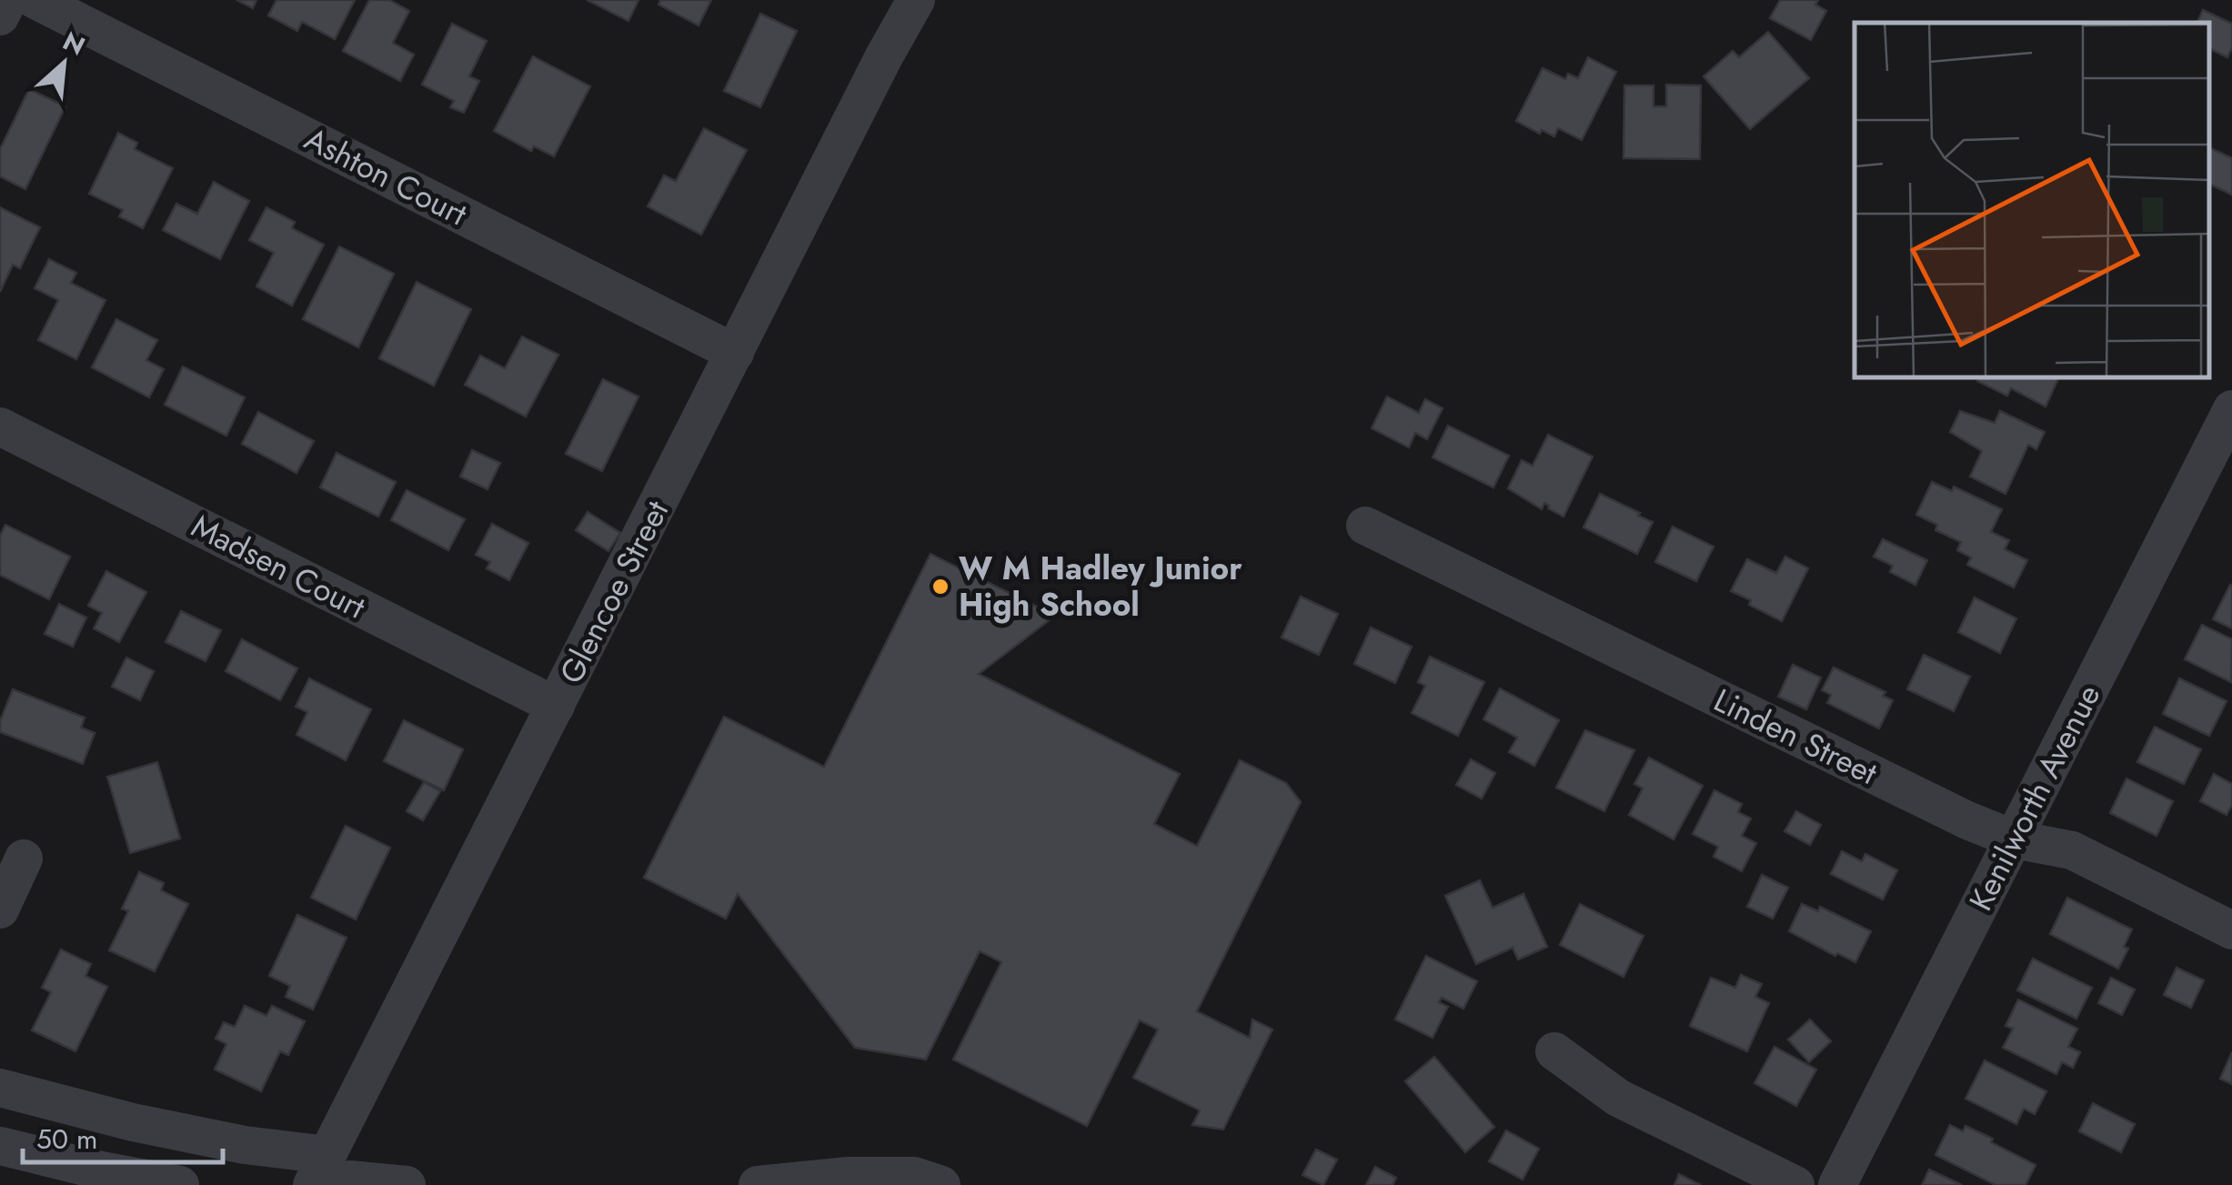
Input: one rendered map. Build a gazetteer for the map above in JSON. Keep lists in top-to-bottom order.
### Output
{
  "streets": {
    "street": [
      "Ashton Court",
      "Madsen Court",
      "Glencoe Street",
      "Linden Street",
      "Kenilworth Avenue"
    ]
  },
  "crossings": [
    ["Ashton Court", "Glencoe Street"],
    ["Madsen Court", "Glencoe Street"],
    ["Linden Street", "Kenilworth Avenue"]
  ],
  "places": ["W M Hadley Junior High School"],
  "scale_bar": "50 m",
  "north": "top right"
}
